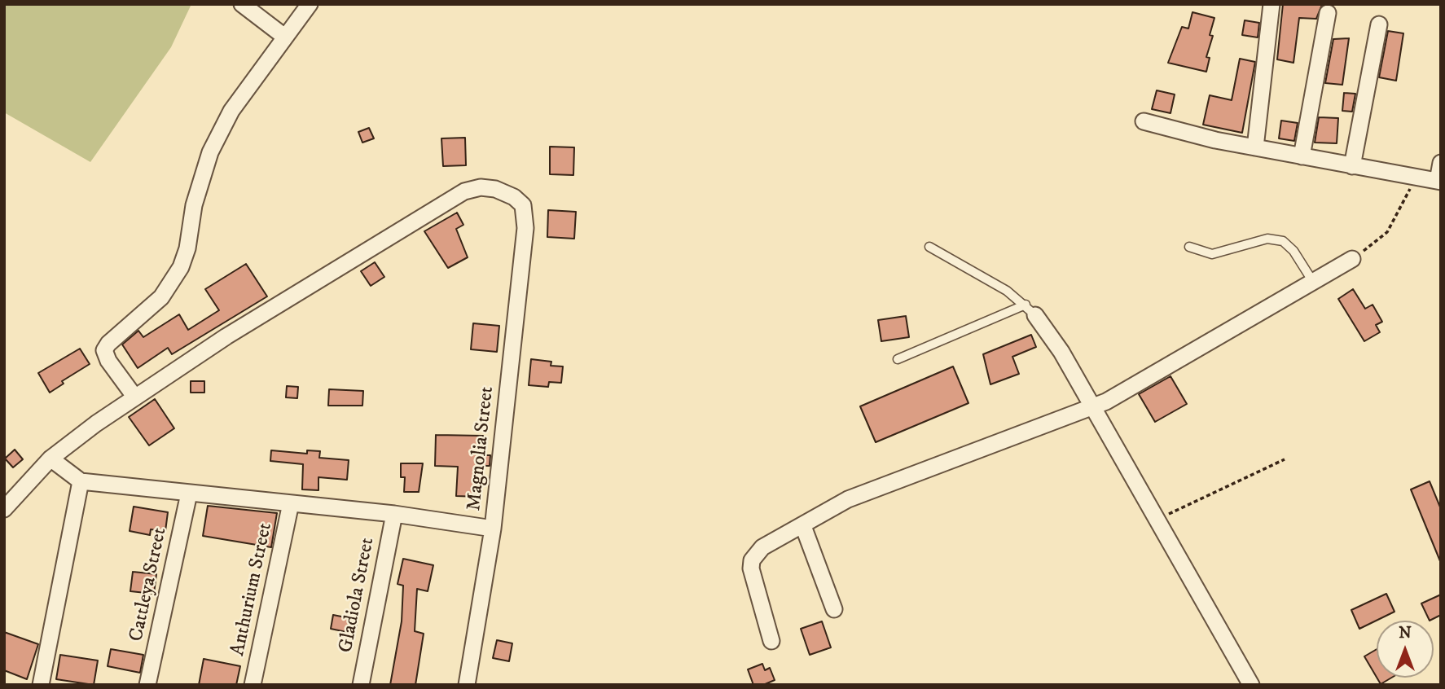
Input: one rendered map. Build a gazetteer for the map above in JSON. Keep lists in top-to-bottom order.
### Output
{
  "streets": {
    "street": [
      "Magnolia Street",
      "Cattleya Street",
      "Anthurium Street",
      "Gladiola Street"
    ]
  },
  "north": "top"
}
